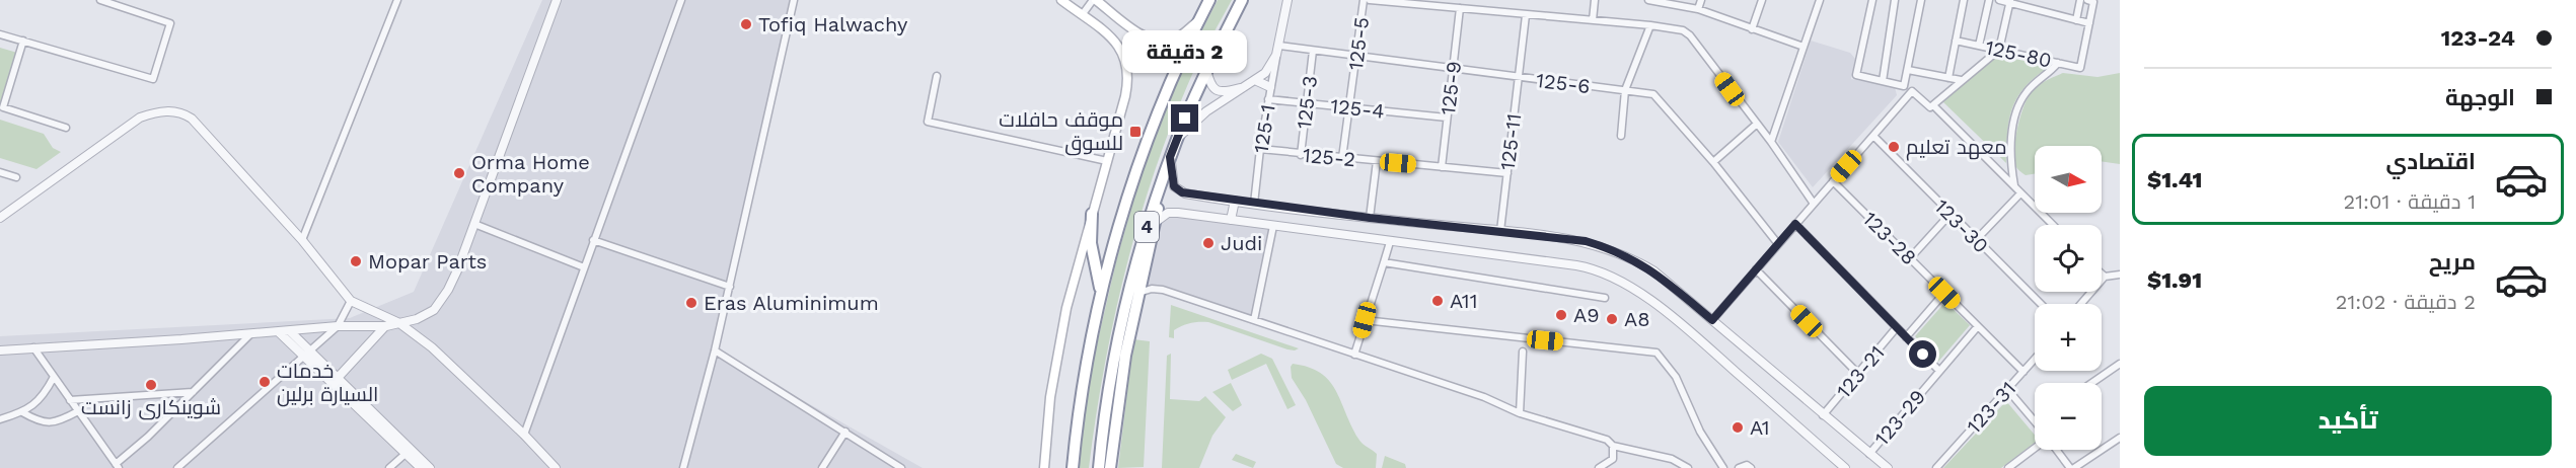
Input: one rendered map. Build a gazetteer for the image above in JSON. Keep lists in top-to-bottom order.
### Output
{
  "streets": {
    "highway": ["4"],
    "street": [
      "125-5",
      "125-80",
      "125-6",
      "125-9",
      "125-3",
      "125-4",
      "125-1",
      "125-11",
      "125-2",
      "123-30",
      "123-28",
      "123-21",
      "123-31",
      "123-29"
    ]
  },
  "crossings": [
    ["125-5", "125-6"],
    ["125-5", "125-4"],
    ["125-5", "125-2"],
    ["125-6", "125-9"],
    ["125-6", "125-3"],
    ["125-6", "125-1"],
    ["125-6", "125-11"],
    ["125-9", "125-4"],
    ["125-9", "125-2"],
    ["125-3", "125-4"],
    ["125-3", "125-2"],
    ["125-4", "125-1"],
    ["125-1", "125-2"],
    ["125-11", "125-2"],
    ["123-28", "123-31"],
    ["123-28", "123-29"]
  ],
  "places": {
    "other": [
      "Tofiq Halwachy",
      "معهد تعليم",
      "Orma Home Company",
      "Judi",
      "Mopar Parts",
      "A11",
      "Eras Aluminimum",
      "A9",
      "A8",
      "خدمات السیارة برلین",
      "شوینکاری زانست",
      "A1"
    ],
    "transit": ["موقف حافلات للسوق"]
  },
  "north": "right",
  "page": {
    "banner": ["123-24", "الوجهة"],
    "bubble": "2 دقيقة",
    "list": [
      {
        "name": "اقتصادي",
        "note": "1 دقيقة · 21:01",
        "value": "$1.41"
      },
      {
        "name": "مريح",
        "note": "2 دقيقة · 21:02",
        "value": "$1.91"
      }
    ],
    "map_buttons": ["+", "−"],
    "buttons": "تأكيد"
  }
}
